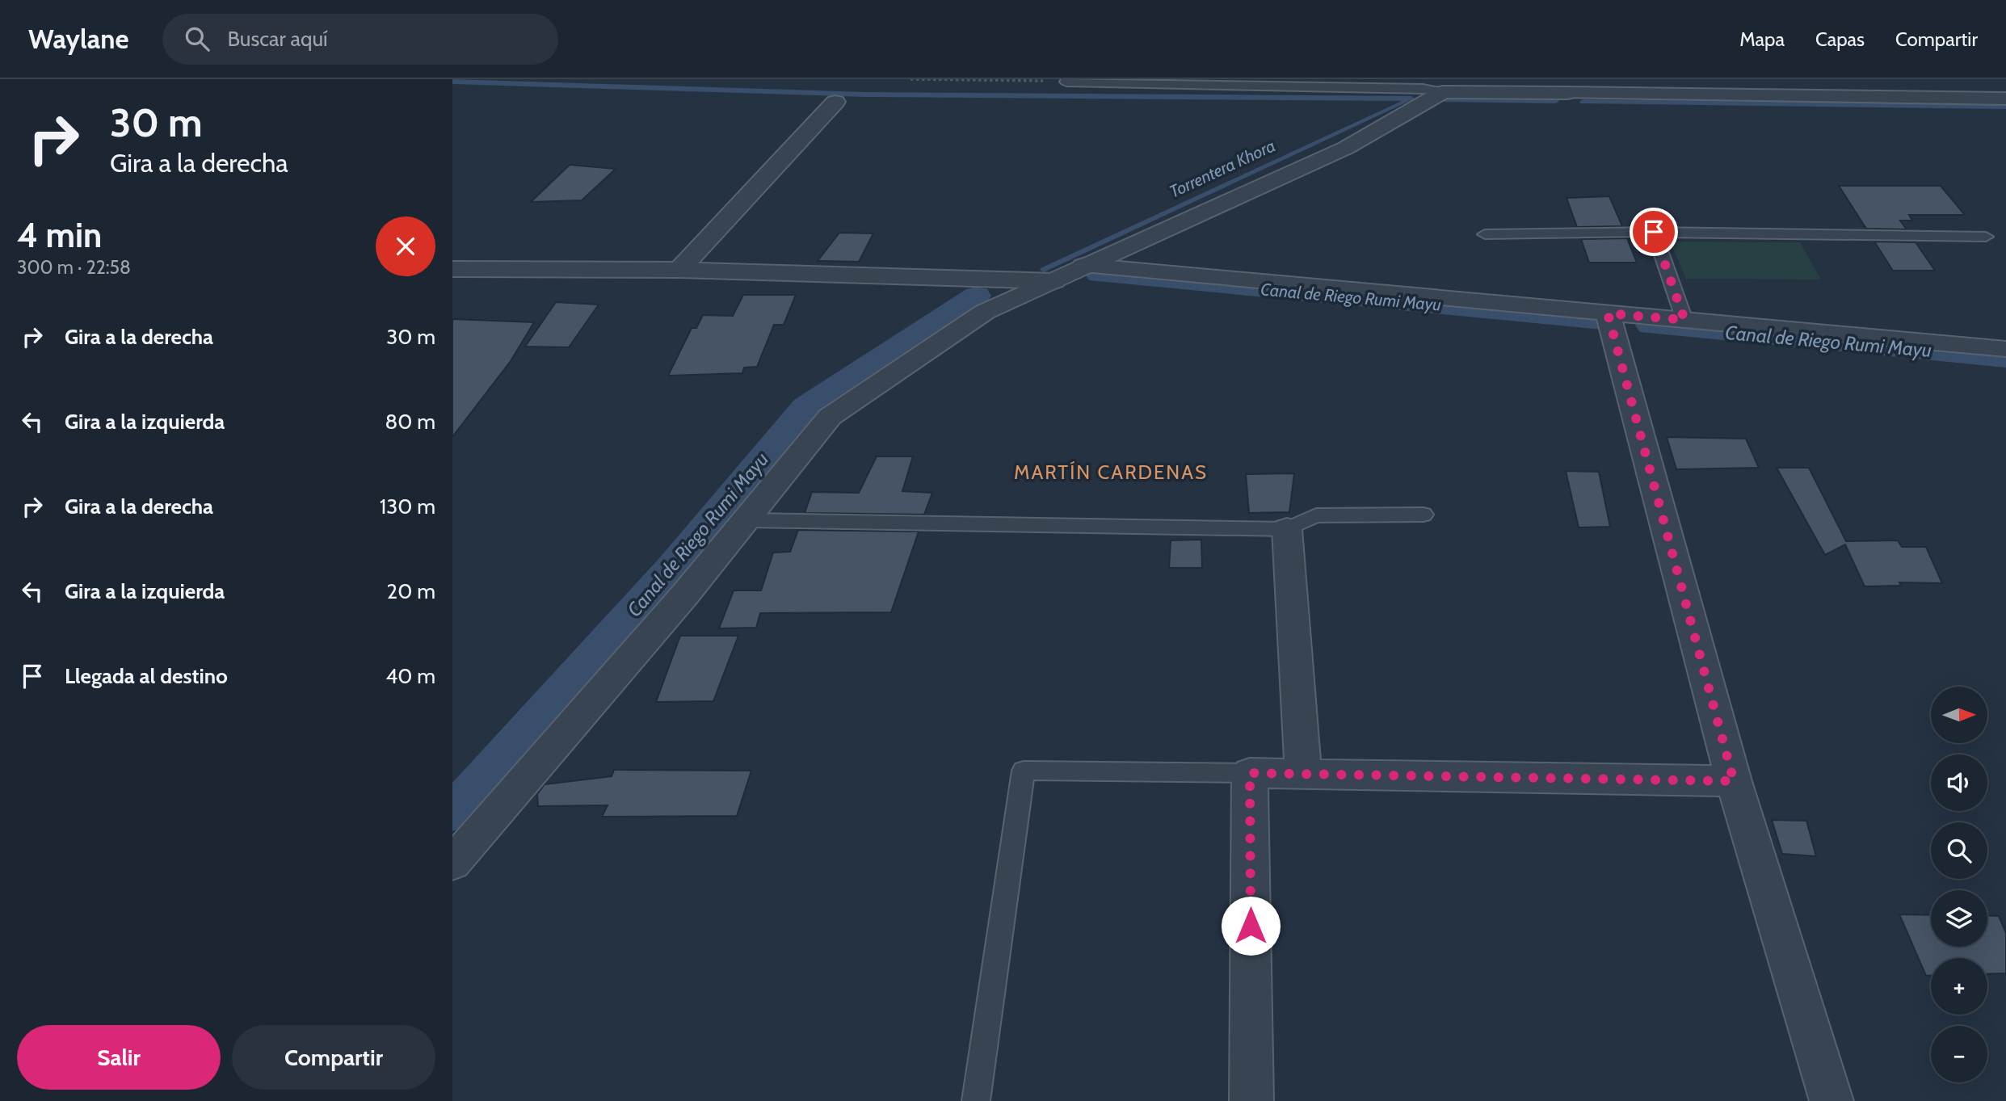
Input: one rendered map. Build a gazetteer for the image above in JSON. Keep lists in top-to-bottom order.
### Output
{
  "districts": ["MARTÍN CARDENAS"],
  "water": ["Torrentera Khora", "Canal de Riego Rumi Mayu"],
  "north": "right",
  "page": {
    "header": "Waylane",
    "search": "Buscar aquí",
    "nav": ["Mapa", "Capas", "Compartir"],
    "turn": ["30 m", "Gira a la derecha"],
    "heading": ["4 min", "300 m · 22:58"],
    "list": [
      {
        "name": "Gira a la derecha",
        "value": "30 m"
      },
      {
        "name": "Gira a la izquierda",
        "value": "80 m"
      },
      {
        "name": "Gira a la derecha",
        "value": "130 m"
      },
      {
        "name": "Gira a la izquierda",
        "value": "20 m"
      },
      {
        "name": "Llegada al destino",
        "value": "40 m"
      }
    ],
    "map_buttons": ["+", "−"],
    "buttons": ["Salir", "Compartir"]
  }
}
